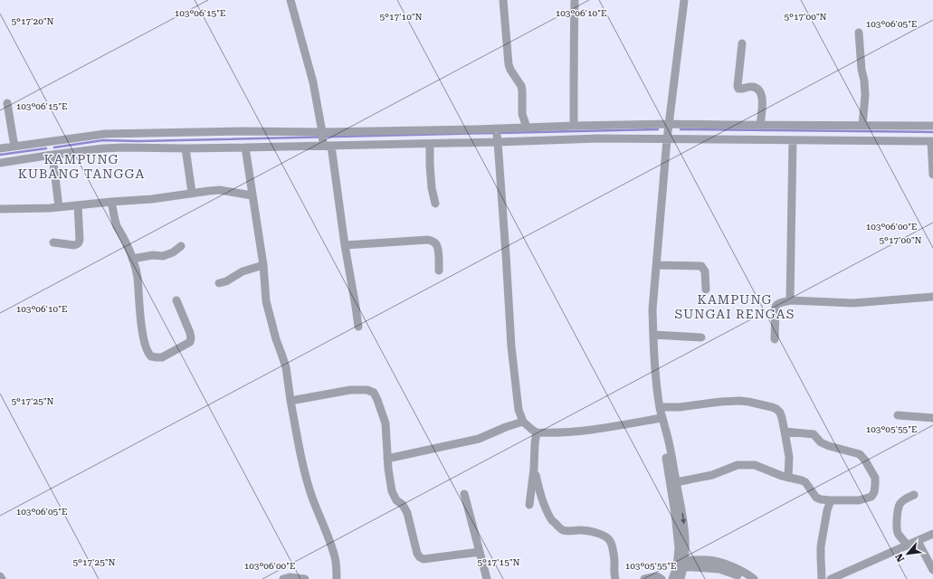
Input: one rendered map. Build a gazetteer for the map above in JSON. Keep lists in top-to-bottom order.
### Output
{
  "districts": ["KAMPUNG KUBANG TANGGA", "KAMPUNG SUNGAI RENGAS"],
  "north": "bottom left",
  "coordinates": [
    "103°06'15\"E",
    "103°06'10\"E",
    "5°17'10\"N",
    "5°17'00\"N",
    "5°17'20\"N",
    "103°06'05\"E",
    "103°06'00\"E",
    "5°17'25\"N",
    "103°05'55\"E",
    "5°17'15\"N"
  ]
}
